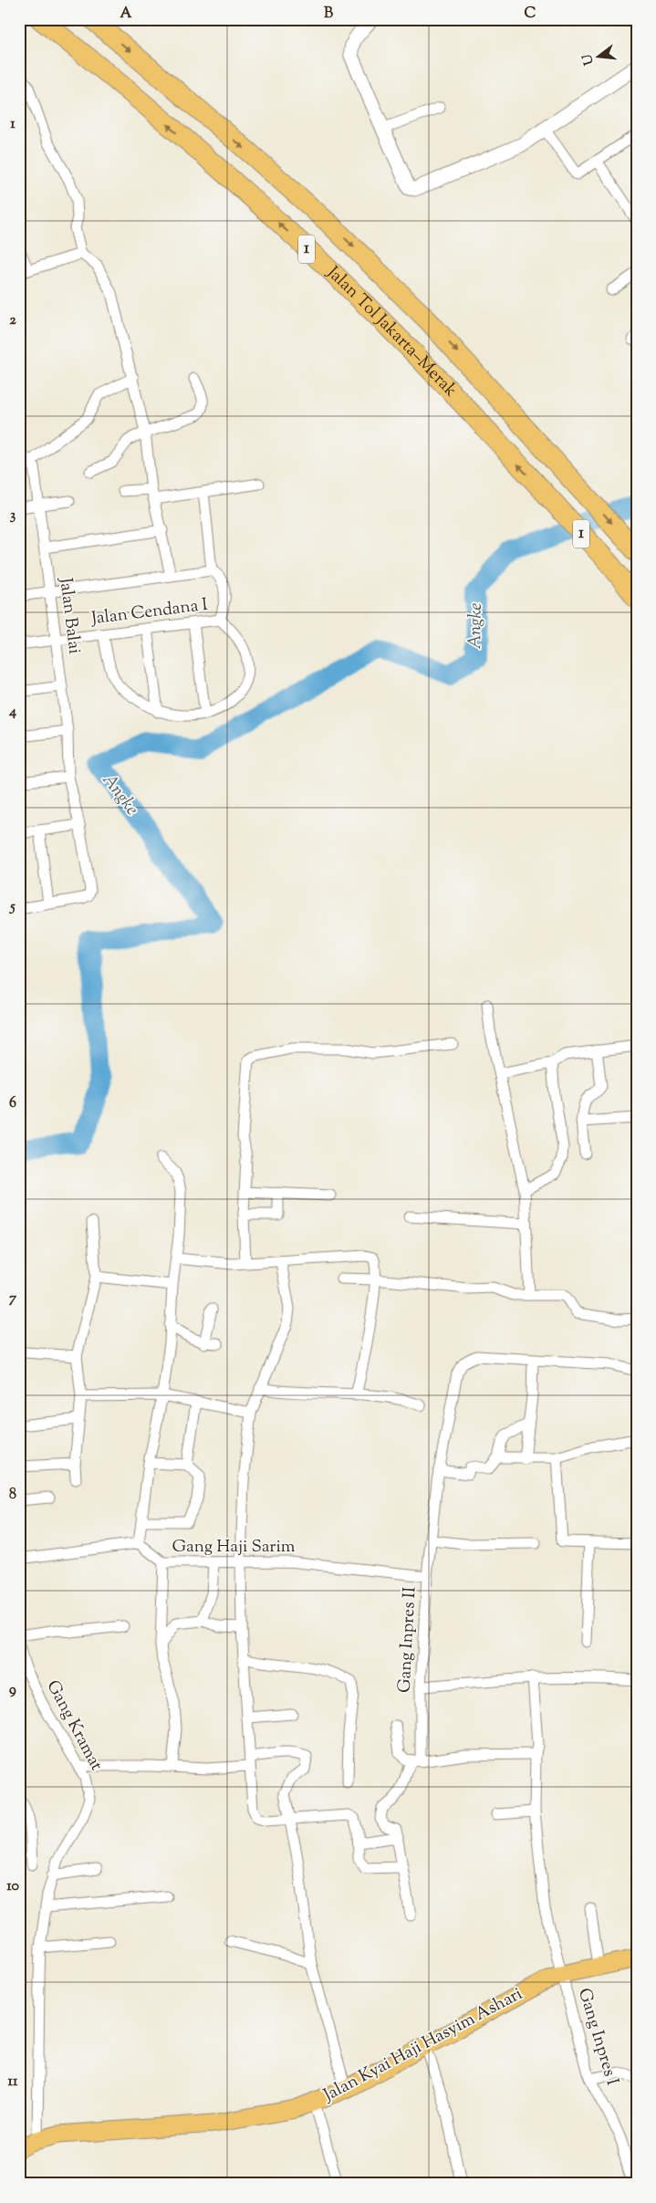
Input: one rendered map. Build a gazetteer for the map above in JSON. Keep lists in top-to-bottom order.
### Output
{
  "streets": {
    "highway": ["1", "Jalan Tol Jakarta–Merak"],
    "main road": ["Jalan Kyai Haji Hasyim Ashari"],
    "street": [
      "Jalan Cendana I",
      "Jalan Balai",
      "Gang Haji Sarim",
      "Gang Inpres II",
      "Gang Kramat",
      "Gang Inpres I"
    ]
  },
  "crossings": [
    ["Jalan Cendana I", "Jalan Balai"],
    ["Gang Haji Sarim", "Gang Inpres II"],
    ["Gang Kramat", "Jalan Kyai Haji Hasyim Ashari"],
    ["Gang Inpres I", "Jalan Kyai Haji Hasyim Ashari"]
  ],
  "water": ["Angke"],
  "north": "left",
  "grid": {
    "columns": ["A", "B", "C"],
    "rows": [
      "1",
      "2",
      "3",
      "4",
      "5",
      "6",
      "7",
      "8",
      "9",
      "10",
      "11"
    ]
  }
}
